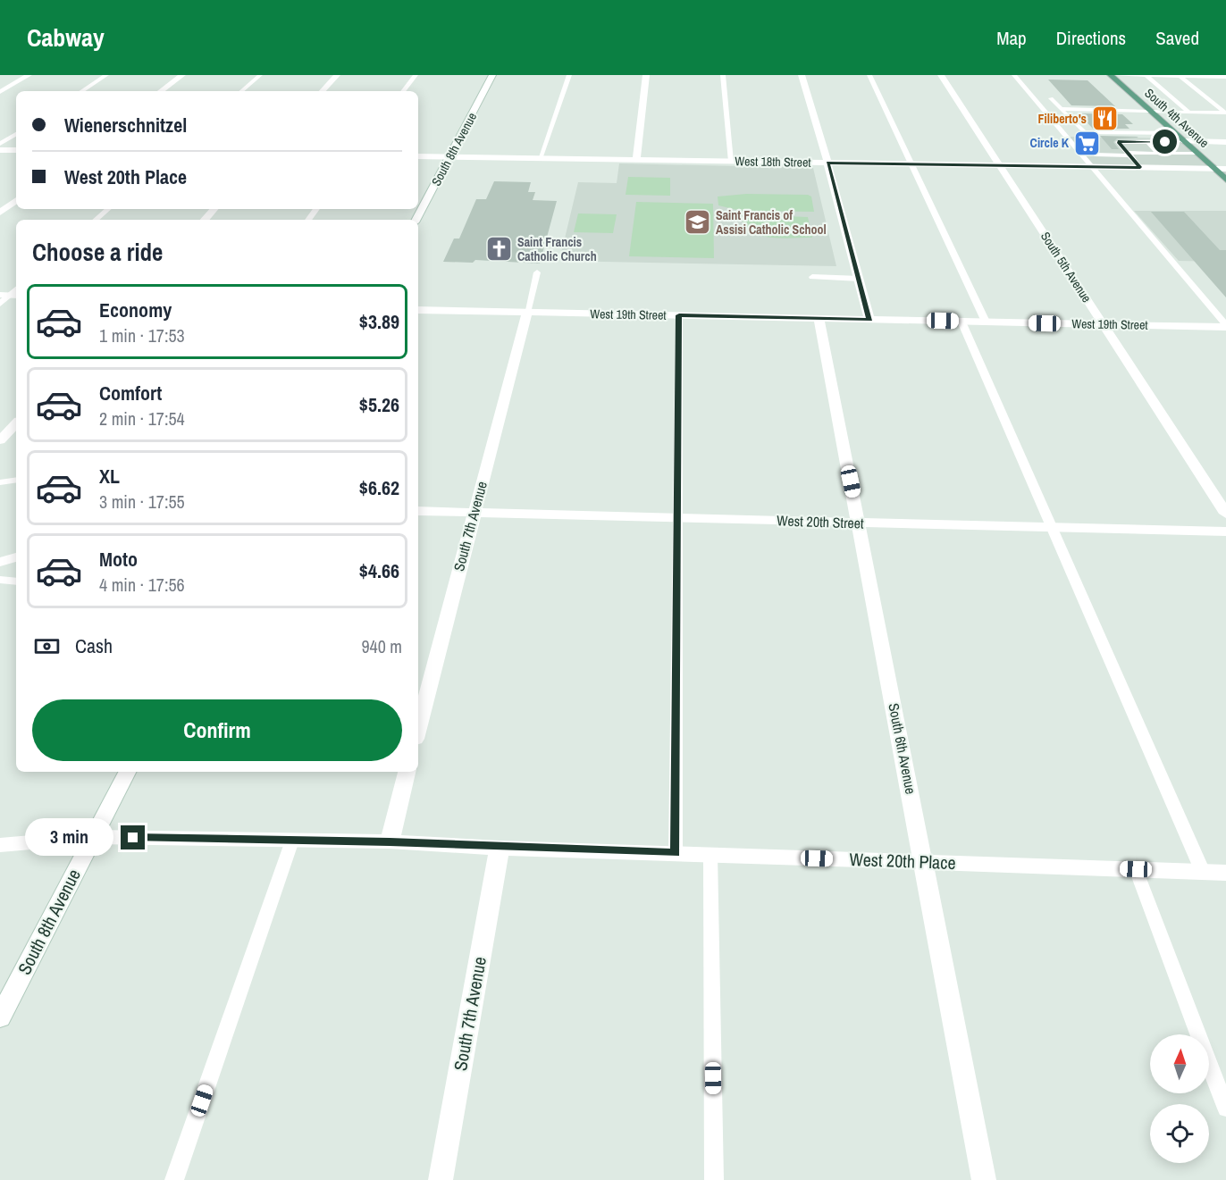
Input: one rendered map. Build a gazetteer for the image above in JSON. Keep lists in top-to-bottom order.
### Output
{
  "streets": {
    "main road": ["South 4th Avenue"],
    "street": [
      "South 8th Avenue",
      "West 18th Street",
      "South 5th Avenue",
      "West 19th Street",
      "West 20th Street",
      "South 7th Avenue",
      "South 6th Avenue",
      "West 20th Place"
    ]
  },
  "crossings": [
    ["South 4th Avenue", "West 18th Street"],
    ["South 8th Avenue", "West 18th Street"],
    ["South 8th Avenue", "West 20th Place"],
    ["West 18th Street", "South 5th Avenue"],
    ["South 5th Avenue", "West 19th Street"],
    ["West 19th Street", "South 7th Avenue"],
    ["West 19th Street", "South 6th Avenue"],
    ["West 20th Street", "South 7th Avenue"],
    ["West 20th Street", "South 6th Avenue"],
    ["South 7th Avenue", "West 20th Place"],
    ["South 6th Avenue", "West 20th Place"]
  ],
  "places": {
    "restaurant": ["Filiberto's"],
    "supermarket": ["Circle K"],
    "school or university": ["Saint Francis of Assisi Catholic School"],
    "church": ["Saint Francis Catholic Church"]
  },
  "north": "top",
  "page": {
    "header": "Cabway",
    "nav": ["Map", "Directions", "Saved"],
    "banner": ["Wienerschnitzel", "West 20th Place"],
    "heading": "Choose a ride",
    "list": [
      {
        "name": "Economy",
        "note": "1 min · 17:53",
        "value": "$3.89"
      },
      {
        "name": "Comfort",
        "note": "2 min · 17:54",
        "value": "$5.26"
      },
      {
        "name": "XL",
        "note": "3 min · 17:55",
        "value": "$6.62"
      },
      {
        "name": "Moto",
        "note": "4 min · 17:56",
        "value": "$4.66"
      }
    ],
    "pay": ["Cash", "940 m"],
    "buttons": "Confirm",
    "bubble": "3 min"
  }
}
